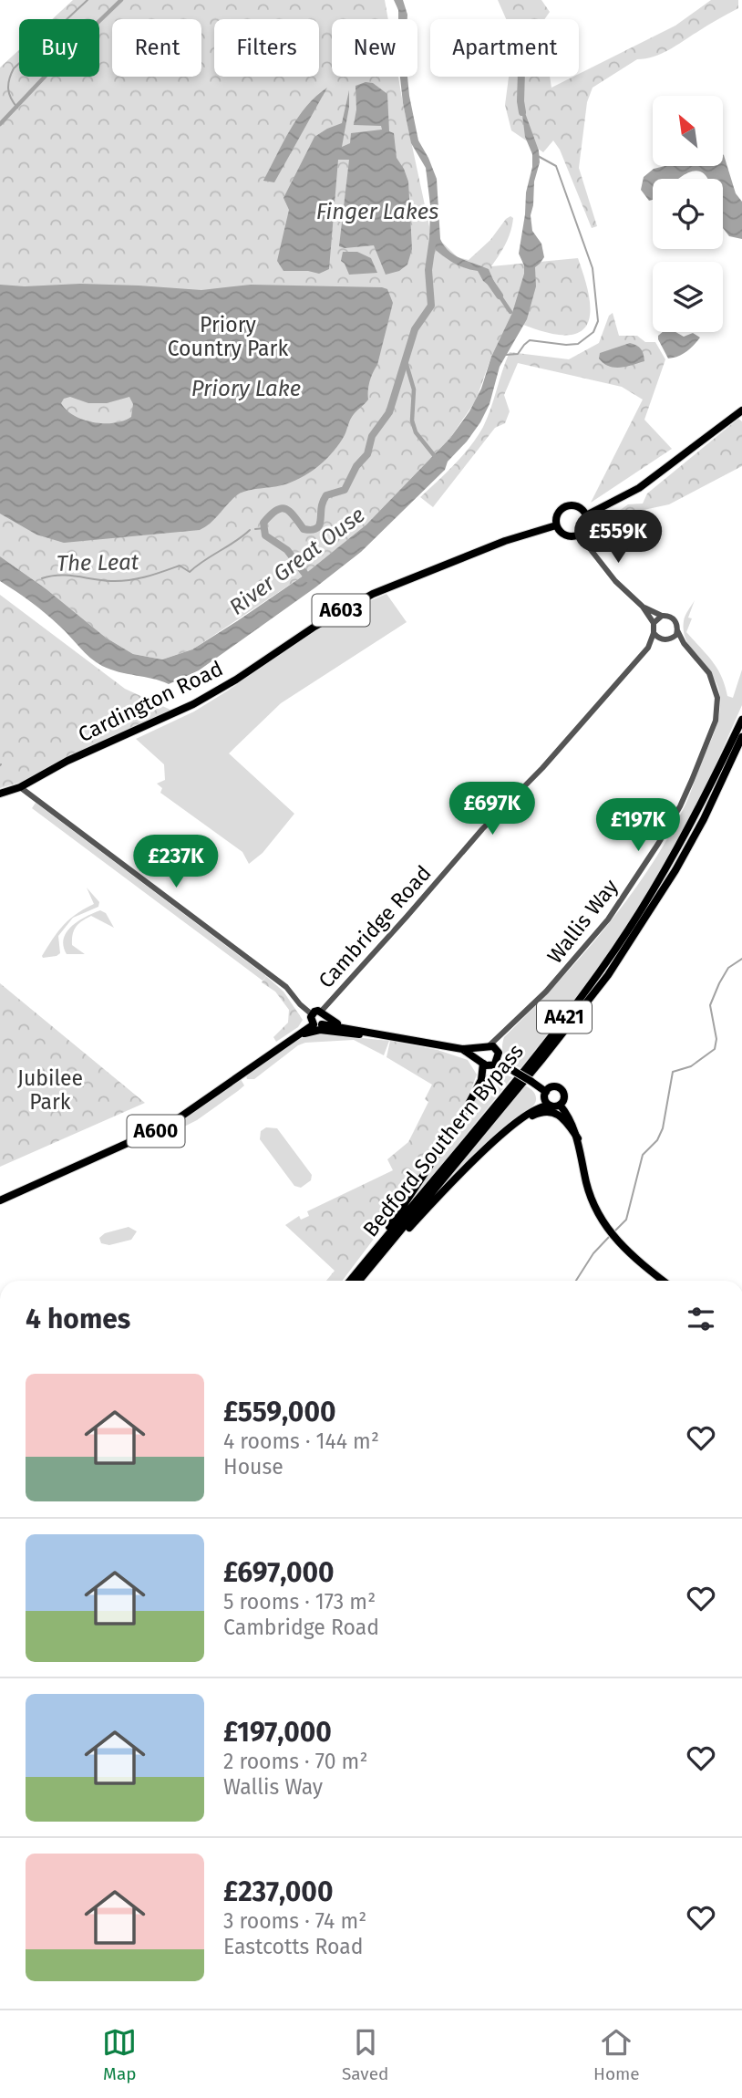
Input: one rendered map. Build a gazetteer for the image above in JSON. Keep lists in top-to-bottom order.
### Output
{
  "streets": {
    "main road": [
      "A603",
      "Cardington Road",
      "A421",
      "A600",
      "Bedford Southern Bypass"
    ],
    "street": ["Wallis Way", "Cambridge Road"]
  },
  "crossings": [
    ["Wallis Way", "Cambridge Road"],
    ["Wallis Way", "A421"],
    ["Wallis Way", "A600"],
    ["A421", "A600"],
    ["A421", "Bedford Southern Bypass"]
  ],
  "water": [
    "Finger Lakes",
    "Priory Lake",
    "River Great Ouse",
    "The Leat"
  ],
  "parks": ["Priory Country Park", "Jubilee Park"],
  "north": "top left",
  "page": {
    "chip": [
      "Buy",
      "Rent",
      "Filters",
      "New",
      "Apartment"
    ],
    "price": [
      "£559K",
      "£697K",
      "£197K",
      "£237K"
    ],
    "heading": "4 homes",
    "list": [
      {
        "name": "£559,000",
        "note": "4 rooms · 144 m² · House"
      },
      {
        "name": "£697,000",
        "note": "5 rooms · 173 m² · Cambridge Road"
      },
      {
        "name": "£197,000",
        "note": "2 rooms · 70 m² · Wallis Way"
      },
      {
        "name": "£237,000",
        "note": "3 rooms · 74 m² · Eastcotts Road"
      }
    ],
    "tabs": ["Map", "Saved", "Home"]
  }
}
